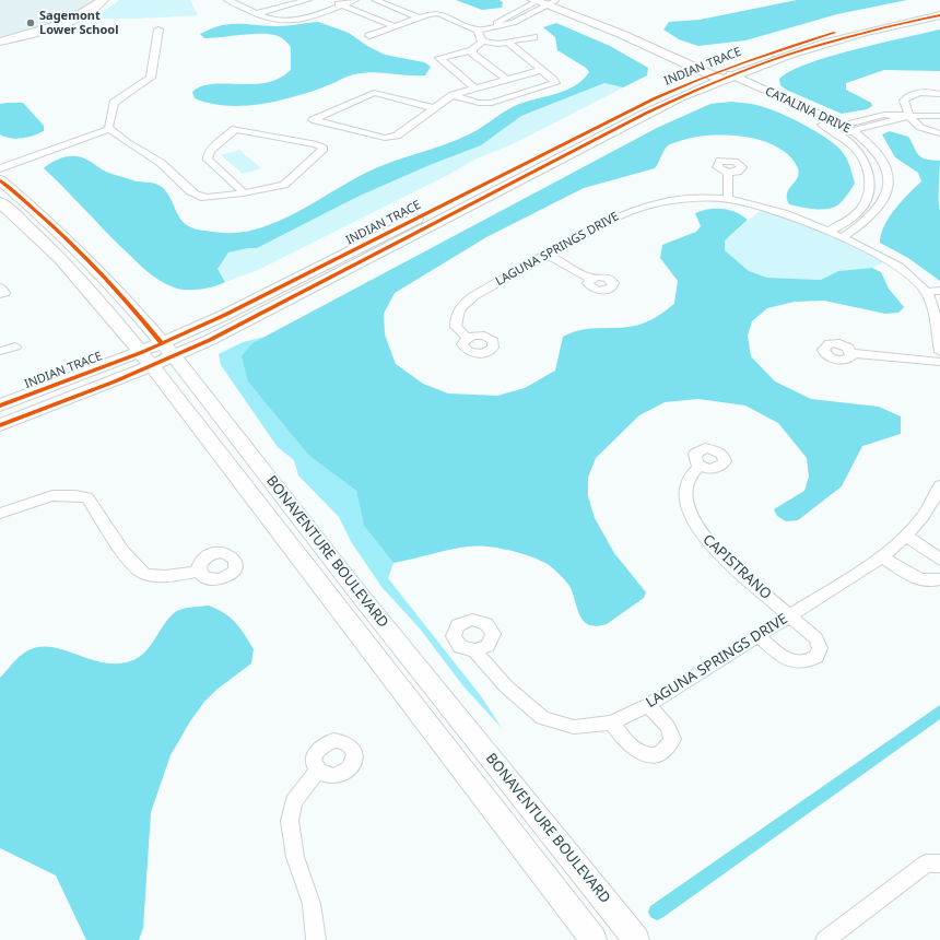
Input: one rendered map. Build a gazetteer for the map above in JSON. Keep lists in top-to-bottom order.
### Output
{
  "streets": {
    "main road": ["INDIAN TRACE", "BONAVENTURE BOULEVARD"],
    "street": ["CATALINA DRIVE", "LAGUNA SPRINGS DRIVE", "CAPISTRANO"]
  },
  "crossings": [
    ["INDIAN TRACE", "CATALINA DRIVE"],
    ["INDIAN TRACE", "BONAVENTURE BOULEVARD"],
    ["LAGUNA SPRINGS DRIVE", "CAPISTRANO"]
  ],
  "places": ["Sagemont Lower School"]
}
